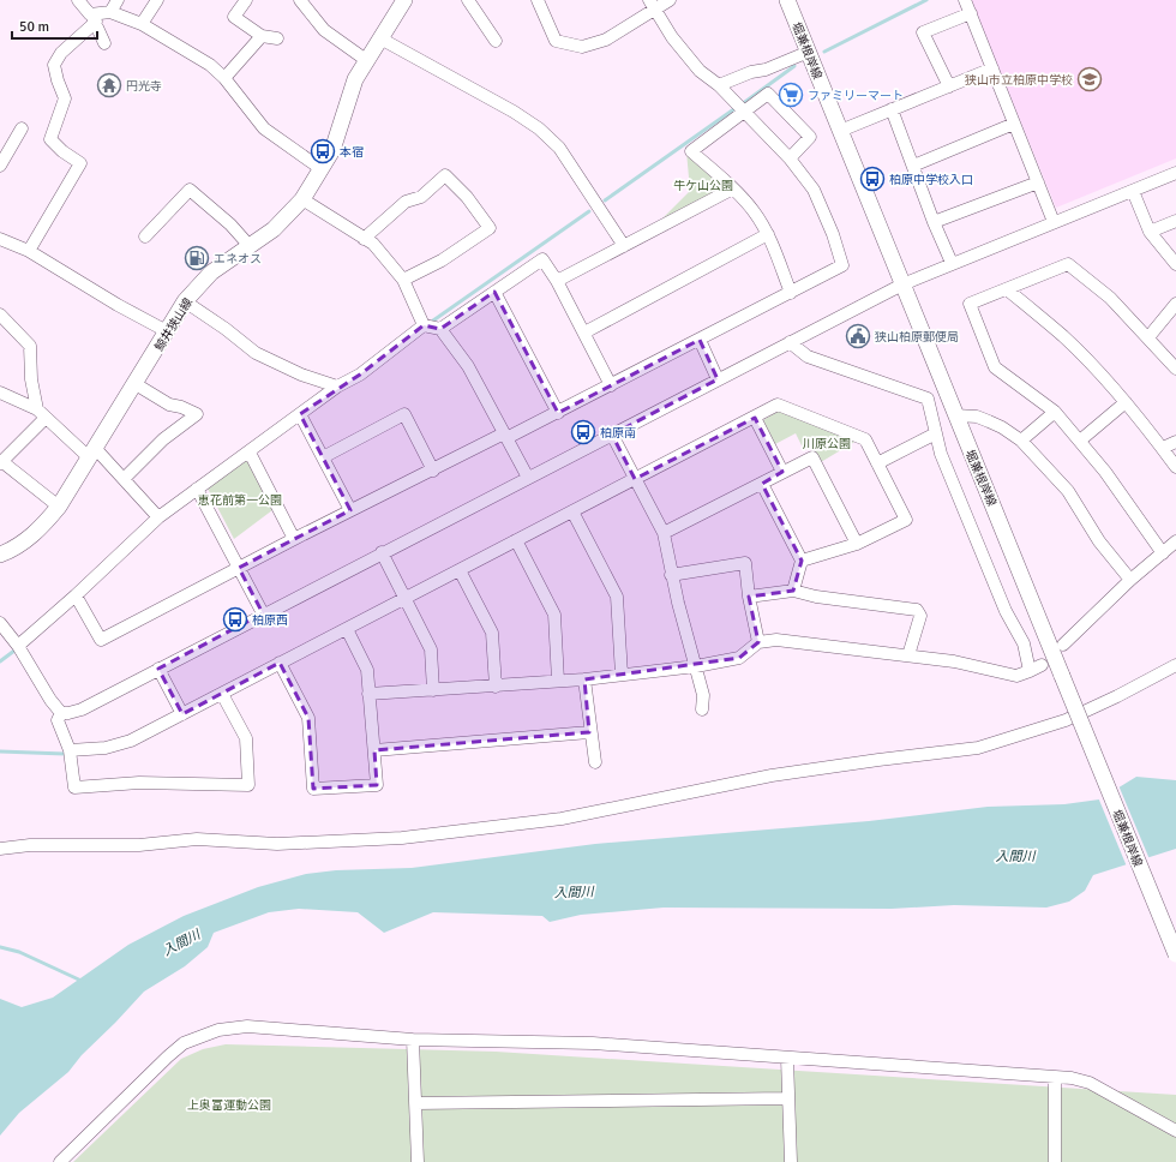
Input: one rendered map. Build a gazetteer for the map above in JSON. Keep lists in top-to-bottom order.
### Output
{
  "streets": {
    "main road": ["堀兼根岸線", "鯨井狭山線"]
  },
  "water": ["入間川"],
  "parks": [
    "牛ケ山公園",
    "川原公園",
    "恵花前第一公園",
    "上奥富運動公園"
  ],
  "places": {
    "school or university": ["狭山市立柏原中学校"],
    "temple": ["円光寺"],
    "supermarket": ["ファミリーマート"],
    "bus stop": [
      "本宿",
      "柏原中学校入口",
      "柏原南",
      "柏原西"
    ],
    "fuel station": ["エネオス"],
    "public building": ["狭山柏原郵便局"]
  },
  "scale_bar": "50 m"
}
